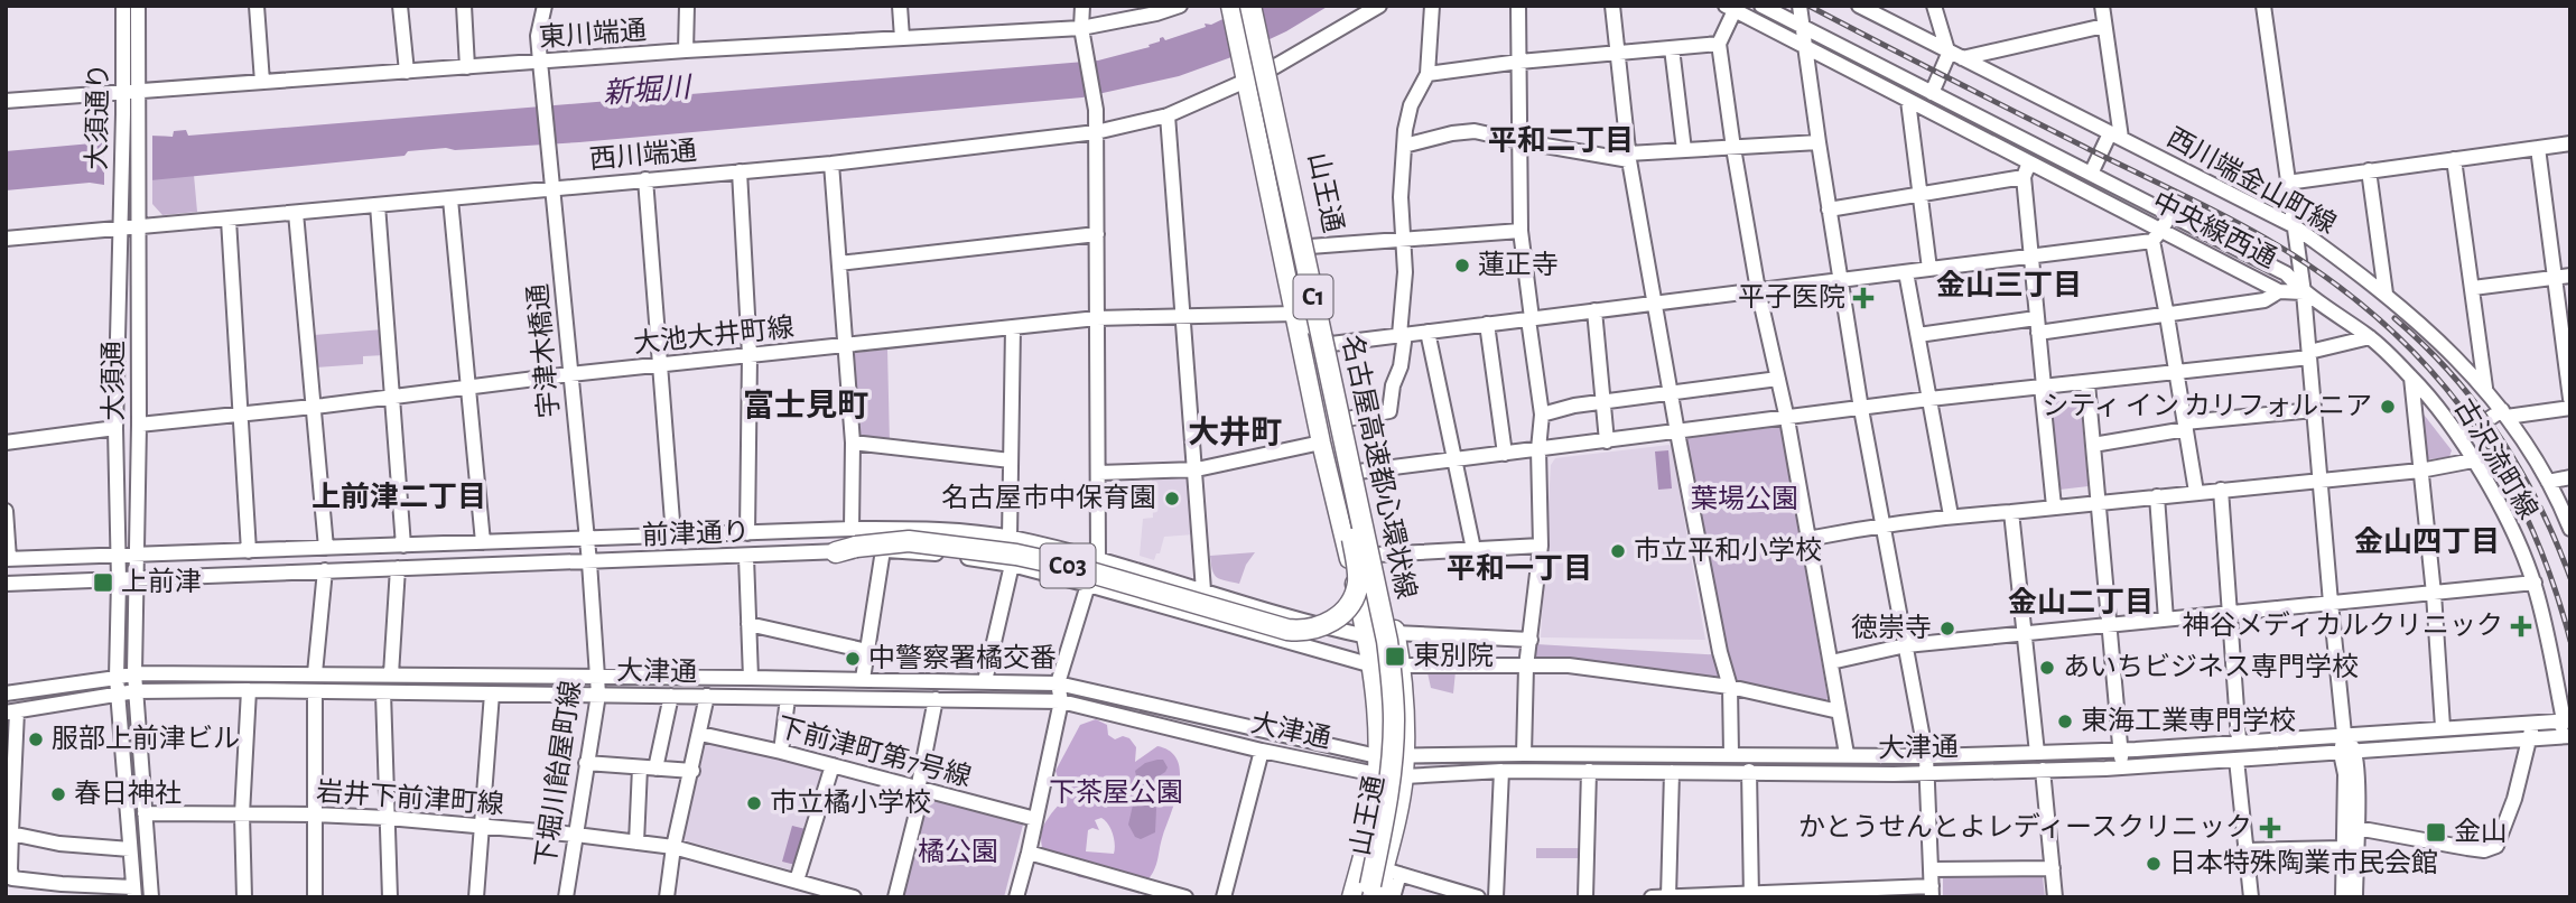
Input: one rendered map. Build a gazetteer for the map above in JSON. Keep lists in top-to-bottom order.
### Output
{
  "streets": {
    "highway": ["C1", "名古屋高速都心環状線", "C03"],
    "main road": ["山王通"],
    "street": [
      "東川端通",
      "大須通り",
      "西川端通",
      "西川端金山町線",
      "中央線西通",
      "大池大井町線",
      "宇津木橋通",
      "大須通",
      "古沢流町線",
      "前津通り",
      "大津通",
      "下前津町第7号線",
      "下堀川飴屋町線",
      "岩井下前津町線"
    ]
  },
  "crossings": [
    ["東川端通", "大須通り"],
    ["東川端通", "宇津木橋通"],
    ["大須通り", "西川端通"],
    ["大須通り", "大須通"],
    ["西川端通", "山王通"],
    ["西川端通", "宇津木橋通"],
    ["西川端通", "大須通"],
    ["山王通", "大池大井町線"],
    ["山王通", "名古屋高速都心環状線"],
    ["山王通", "前津通り"],
    ["山王通", "大津通"],
    ["中央線西通", "古沢流町線"],
    ["大池大井町線", "宇津木橋通"],
    ["大池大井町線", "大須通"],
    ["宇津木橋通", "前津通り"],
    ["宇津木橋通", "下堀川飴屋町線"],
    ["大須通", "前津通り"],
    ["古沢流町線", "大津通"],
    ["名古屋高速都心環状線", "C03"],
    ["前津通り", "C03"],
    ["前津通り", "下堀川飴屋町線"],
    ["大津通", "下堀川飴屋町線"],
    ["下堀川飴屋町線", "岩井下前津町線"]
  ],
  "districts": [
    "平和二丁目",
    "金山三丁目",
    "富士見町",
    "大井町",
    "上前津二丁目",
    "金山四丁目",
    "平和一丁目",
    "金山二丁目"
  ],
  "water": ["新堀川"],
  "parks": ["葉場公園", "下茶屋公園", "橘公園"],
  "places": {
    "other": [
      "蓮正寺",
      "シティ イン カリフォルニア",
      "名古屋市中保育園",
      "市立平和小学校",
      "徳崇寺",
      "中警察署橘交番",
      "あいちビジネス専門学校",
      "東海工業専門学校",
      "服部上前津ビル",
      "春日神社",
      "市立橘小学校",
      "日本特殊陶業市民会館"
    ],
    "health": ["平子医院", "神谷メディカルクリニック", "かとうせんとよレディースクリニック"],
    "transit": ["上前津", "東別院", "金山"]
  }
}
